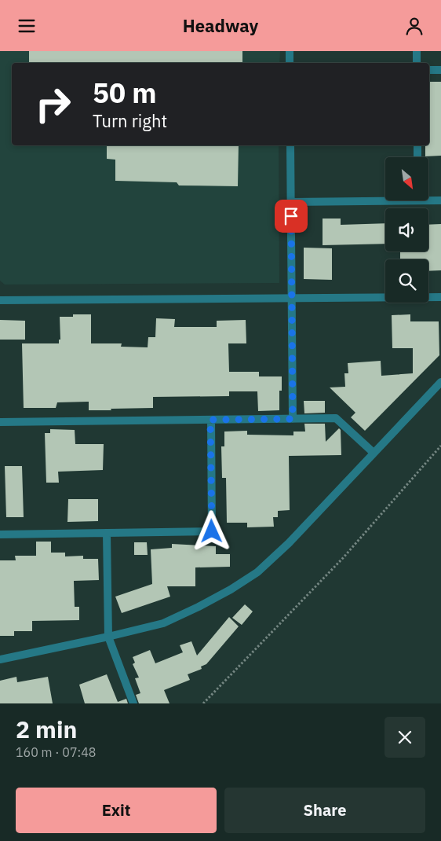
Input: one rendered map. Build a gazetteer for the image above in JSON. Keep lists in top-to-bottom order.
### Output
{
  "north": "bottom right",
  "page": {
    "header": "Headway",
    "turn": ["50 m", "Turn right"],
    "heading": ["2 min", "160 m · 07:48"],
    "buttons": ["Exit", "Share"]
  }
}
